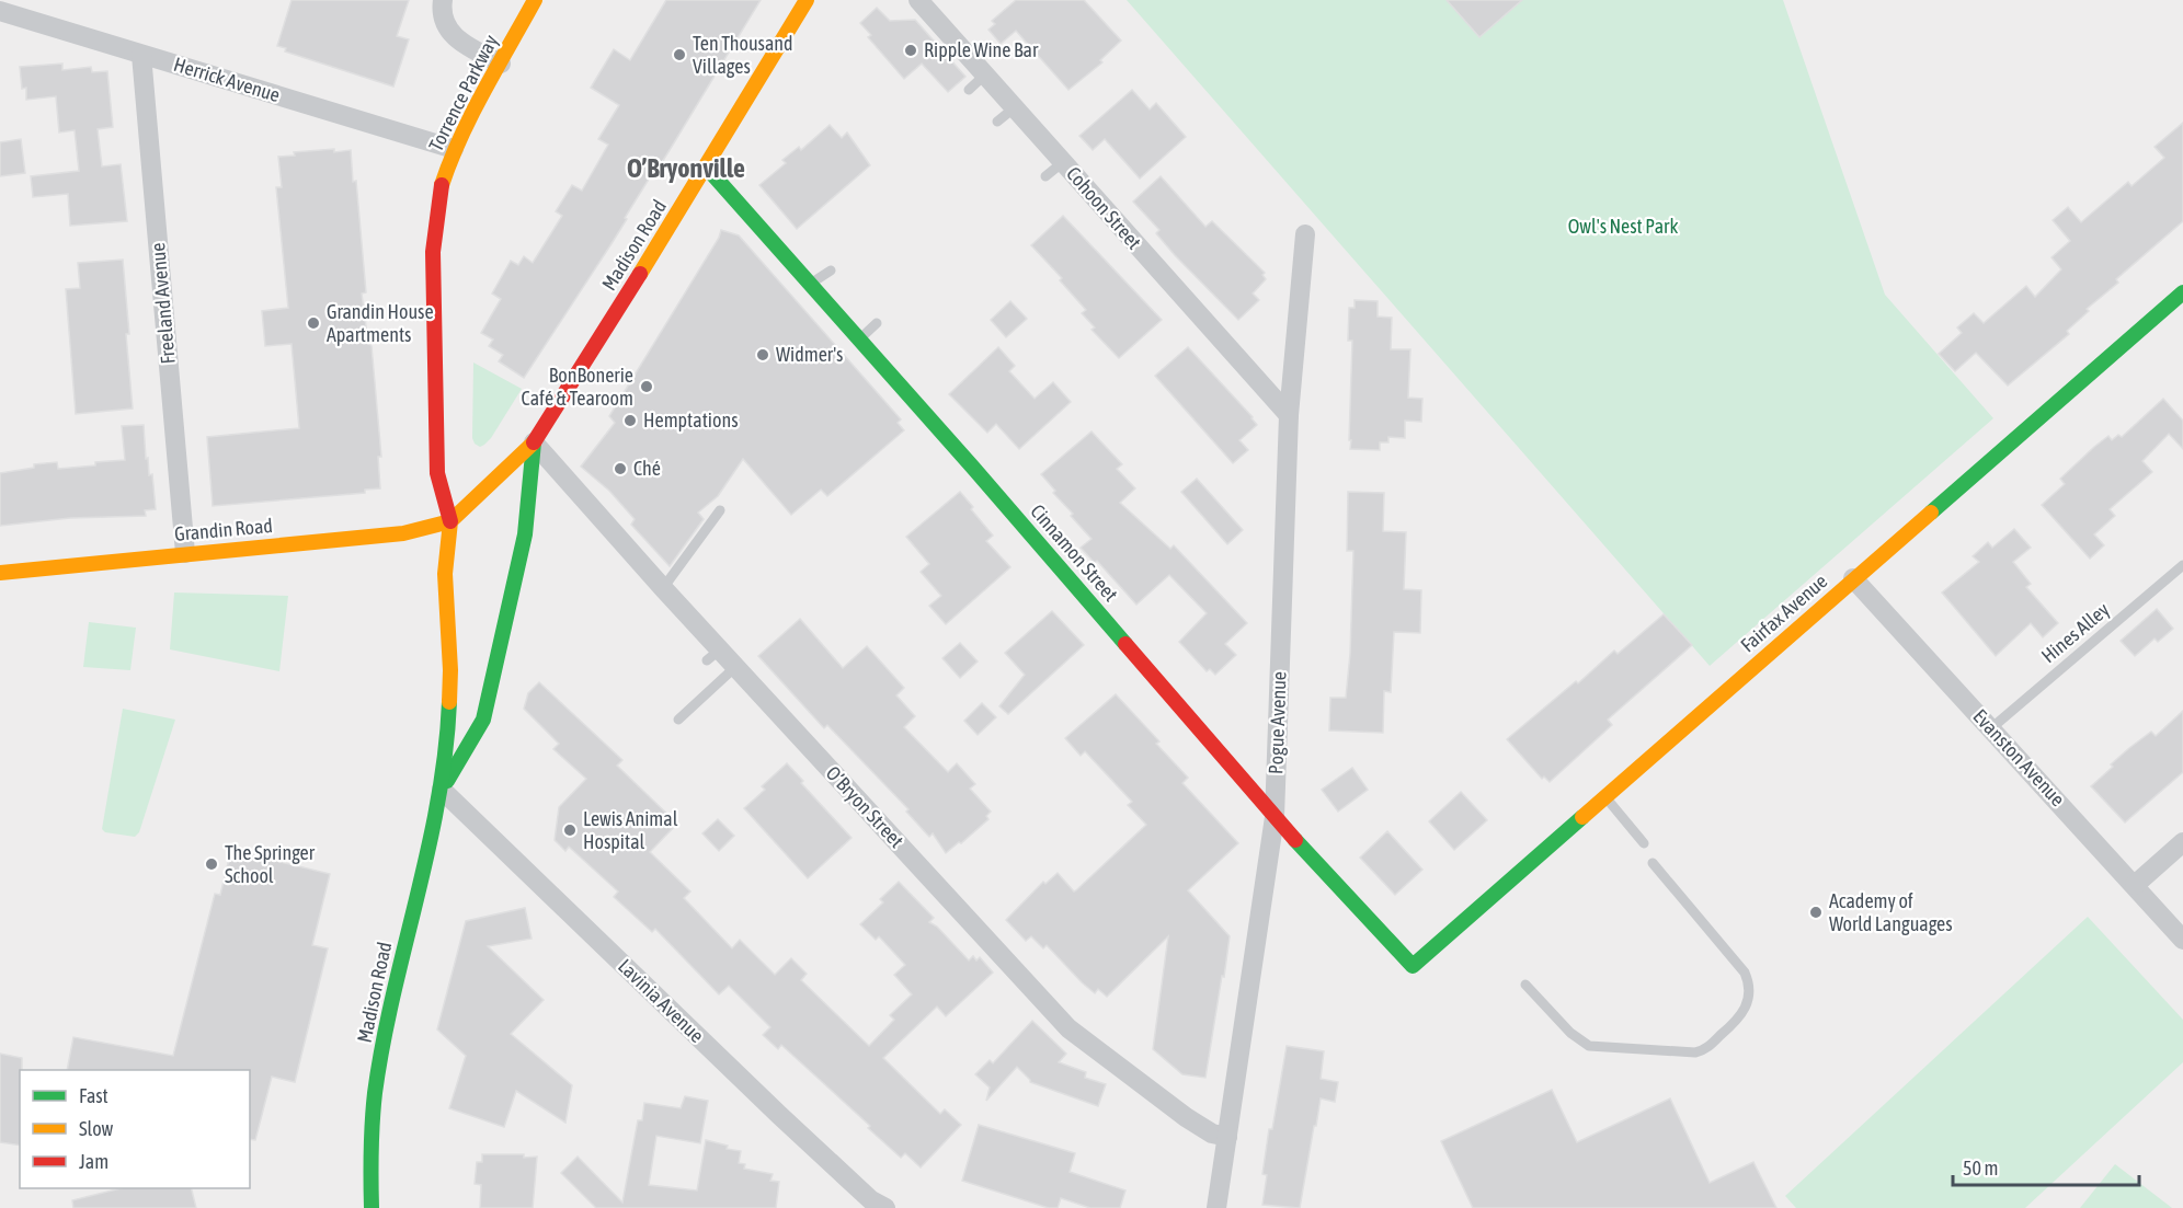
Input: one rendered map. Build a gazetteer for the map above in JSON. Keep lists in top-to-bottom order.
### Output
{
  "streets": {
    "street": [
      "Herrick Avenue",
      "Torrence Parkway",
      "Cohoon Street",
      "Madison Road",
      "Freeland Avenue",
      "Grandin Road",
      "Cinnamon Street",
      "Fairfax Avenue",
      "Pogue Avenue",
      "Evanston Avenue",
      "O’Bryon Street",
      "Lavinia Avenue"
    ],
    "lane": ["Hines Alley"]
  },
  "crossings": [
    ["Herrick Avenue", "Torrence Parkway"],
    ["Herrick Avenue", "Freeland Avenue"],
    ["Torrence Parkway", "Madison Road"],
    ["Torrence Parkway", "Grandin Road"],
    ["Cohoon Street", "Pogue Avenue"],
    ["Madison Road", "Grandin Road"],
    ["Madison Road", "Cinnamon Street"],
    ["Madison Road", "O’Bryon Street"],
    ["Madison Road", "Lavinia Avenue"],
    ["Freeland Avenue", "Grandin Road"],
    ["Cinnamon Street", "Fairfax Avenue"],
    ["Cinnamon Street", "Pogue Avenue"],
    ["Fairfax Avenue", "Evanston Avenue"],
    ["Hines Alley", "Evanston Avenue"],
    ["Pogue Avenue", "O’Bryon Street"]
  ],
  "districts": ["O’Bryonville"],
  "parks": ["Owl's Nest Park"],
  "places": [
    "Ripple Wine Bar",
    "Ten Thousand Villages",
    "Grandin House Apartments",
    "Widmer's",
    "BonBonerie Café & Tearoom",
    "Hemptations",
    "Ché",
    "Lewis Animal Hospital",
    "The Springer School",
    "Academy of World Languages"
  ],
  "legend": ["Fast", "Slow", "Jam"],
  "scale_bar": "50 m"
}
